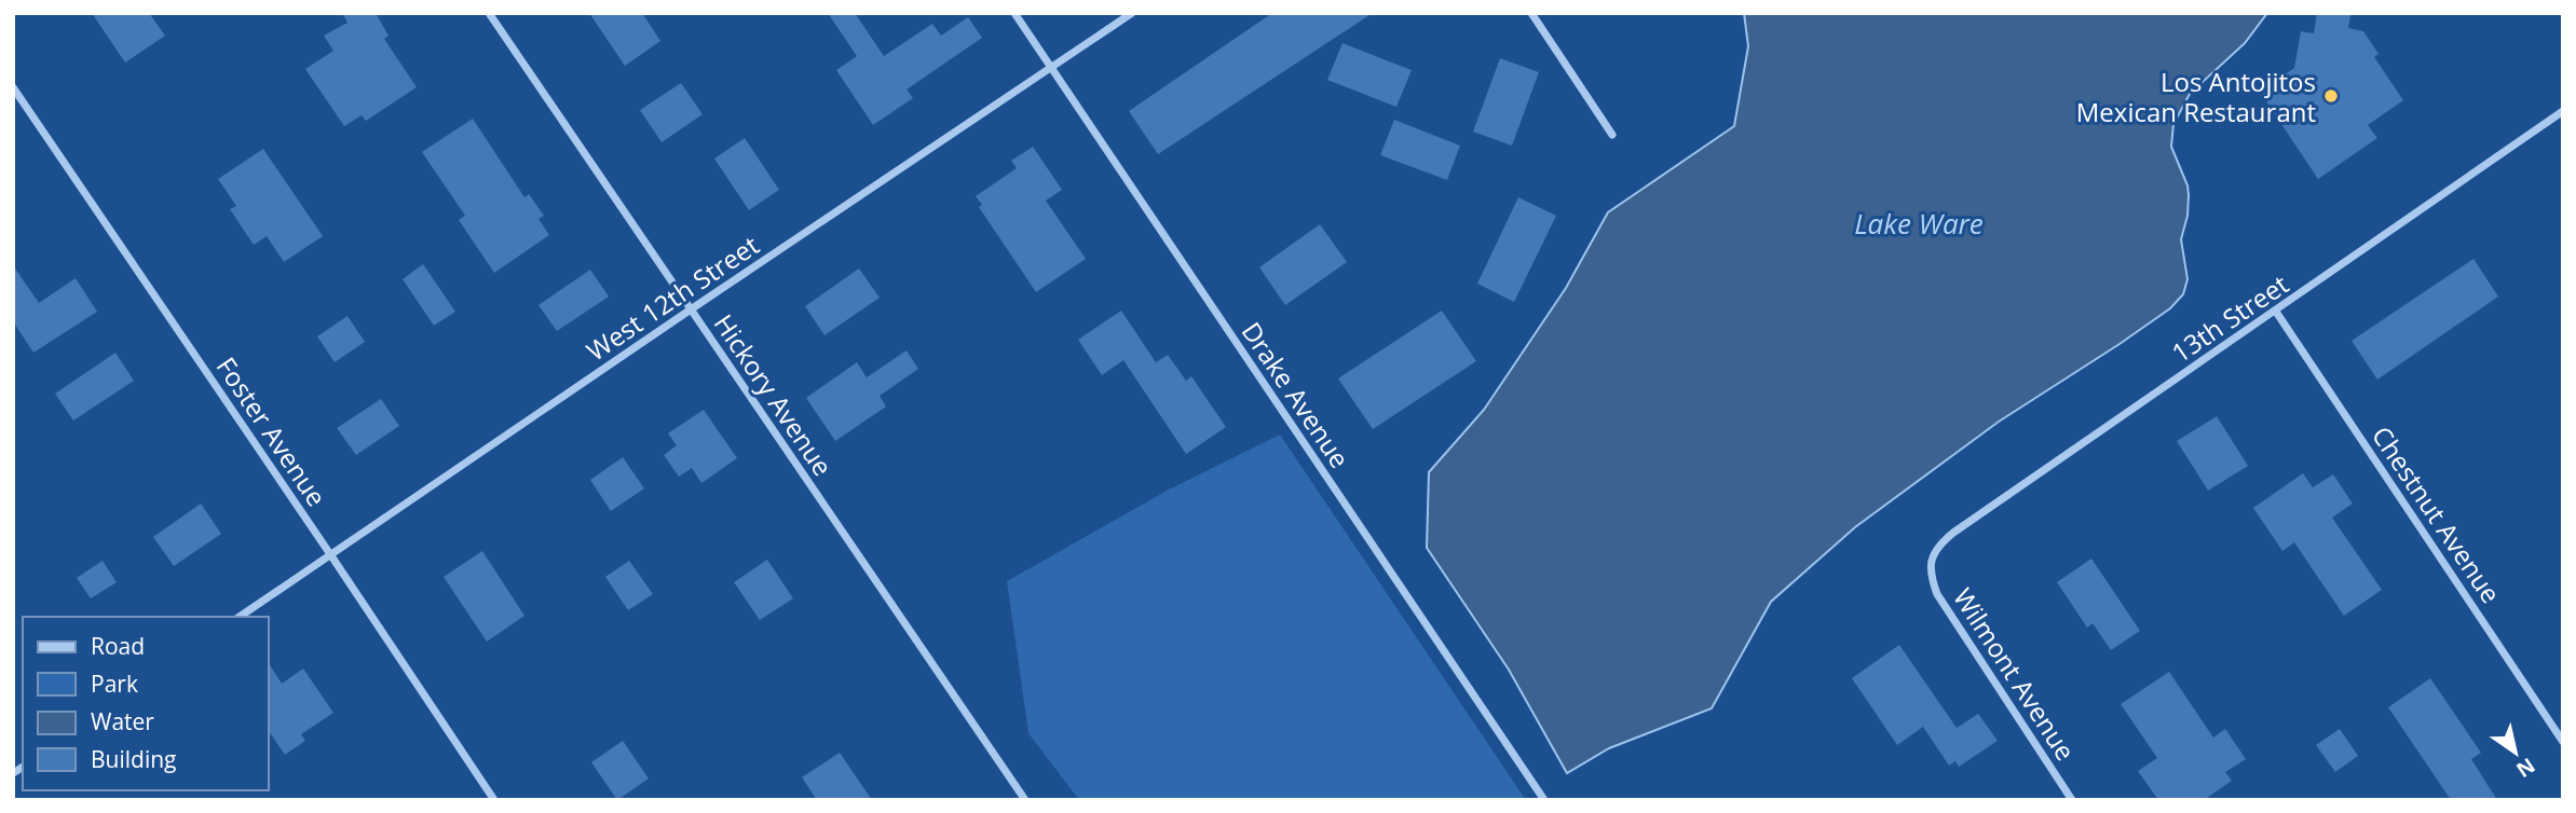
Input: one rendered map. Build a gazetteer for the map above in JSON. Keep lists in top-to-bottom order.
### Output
{
  "streets": {
    "street": [
      "West 12th Street",
      "13th Street",
      "Hickory Avenue",
      "Drake Avenue",
      "Foster Avenue",
      "Chestnut Avenue",
      "Wilmont Avenue"
    ]
  },
  "crossings": [
    ["West 12th Street", "Hickory Avenue"],
    ["West 12th Street", "Drake Avenue"],
    ["West 12th Street", "Foster Avenue"],
    ["13th Street", "Chestnut Avenue"],
    ["13th Street", "Wilmont Avenue"]
  ],
  "water": ["Lake Ware"],
  "places": ["Los Antojitos Mexican Restaurant"],
  "legend": [
    "Road",
    "Park",
    "Water",
    "Building"
  ],
  "north": "bottom right"
}
